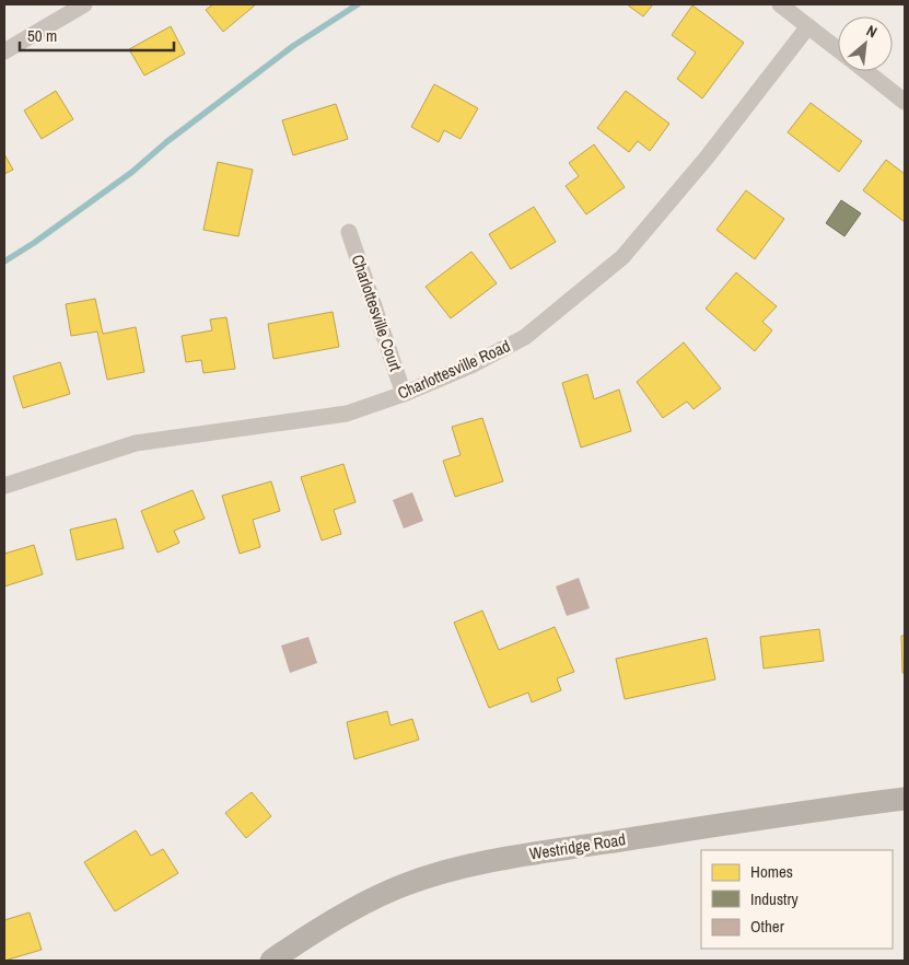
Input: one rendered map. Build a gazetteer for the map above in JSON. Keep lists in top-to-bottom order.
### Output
{
  "streets": {
    "main road": ["Westridge Road"],
    "street": ["Charlottesville Court", "Charlottesville Road"]
  },
  "crossings": [
    ["Charlottesville Court", "Charlottesville Road"]
  ],
  "legend": ["Homes", "Industry", "Other"],
  "scale_bar": "50 m",
  "north": "top right"
}
